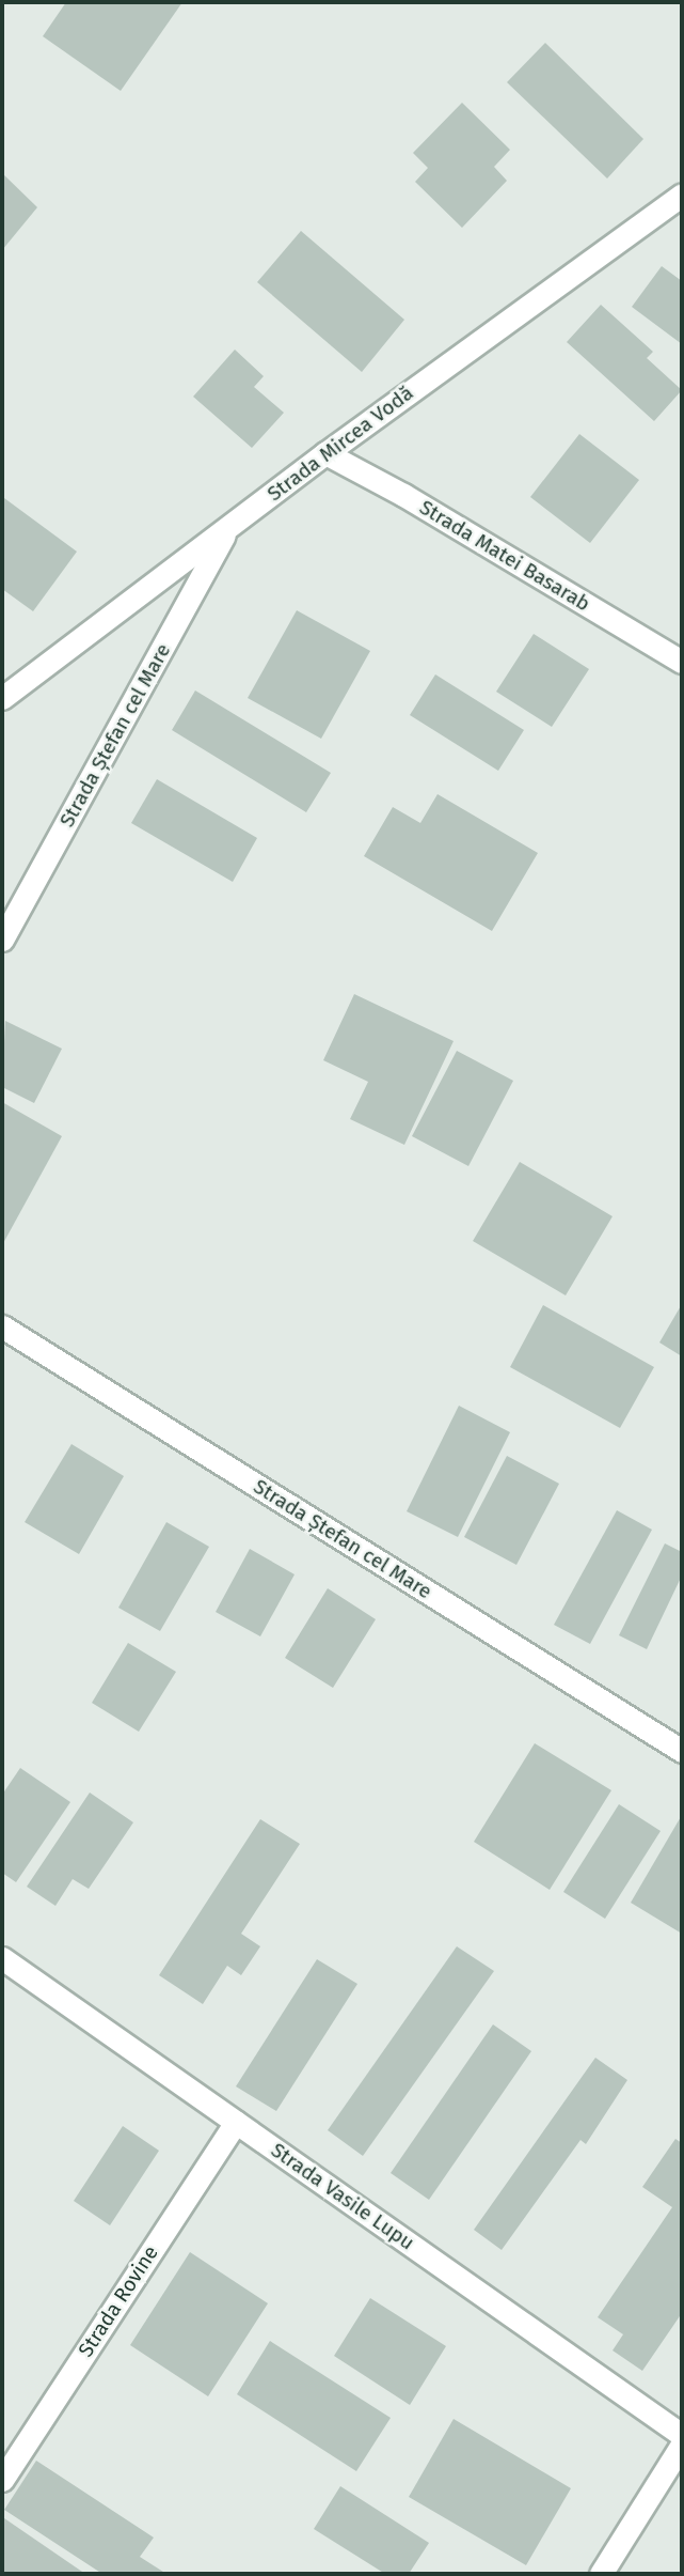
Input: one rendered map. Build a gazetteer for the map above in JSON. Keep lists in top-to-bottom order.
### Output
{
  "streets": {
    "street": [
      "Strada Mircea Vodă",
      "Strada Matei Basarab",
      "Strada Ștefan cel Mare",
      "Strada Vasile Lupu",
      "Strada Rovine"
    ]
  },
  "crossings": [
    ["Strada Mircea Vodă", "Strada Matei Basarab"],
    ["Strada Mircea Vodă", "Strada Ștefan cel Mare"],
    ["Strada Vasile Lupu", "Strada Rovine"]
  ]
}
